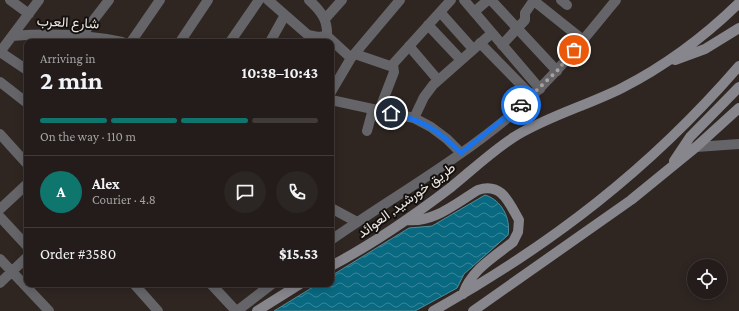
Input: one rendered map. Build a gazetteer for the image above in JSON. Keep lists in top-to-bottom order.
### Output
{
  "streets": {
    "main road": ["طريق خورشيد, العوائد"],
    "street": ["شارع العرب"]
  },
  "page": {
    "heading": ["2 min", "Arriving in", "10:38–10:43"],
    "panel": [
      "Alex",
      "Courier · 4.8",
      "Order #3580",
      "$15.53"
    ],
    "bar": "On the way · 110 m",
    "round": "A"
  }
}
